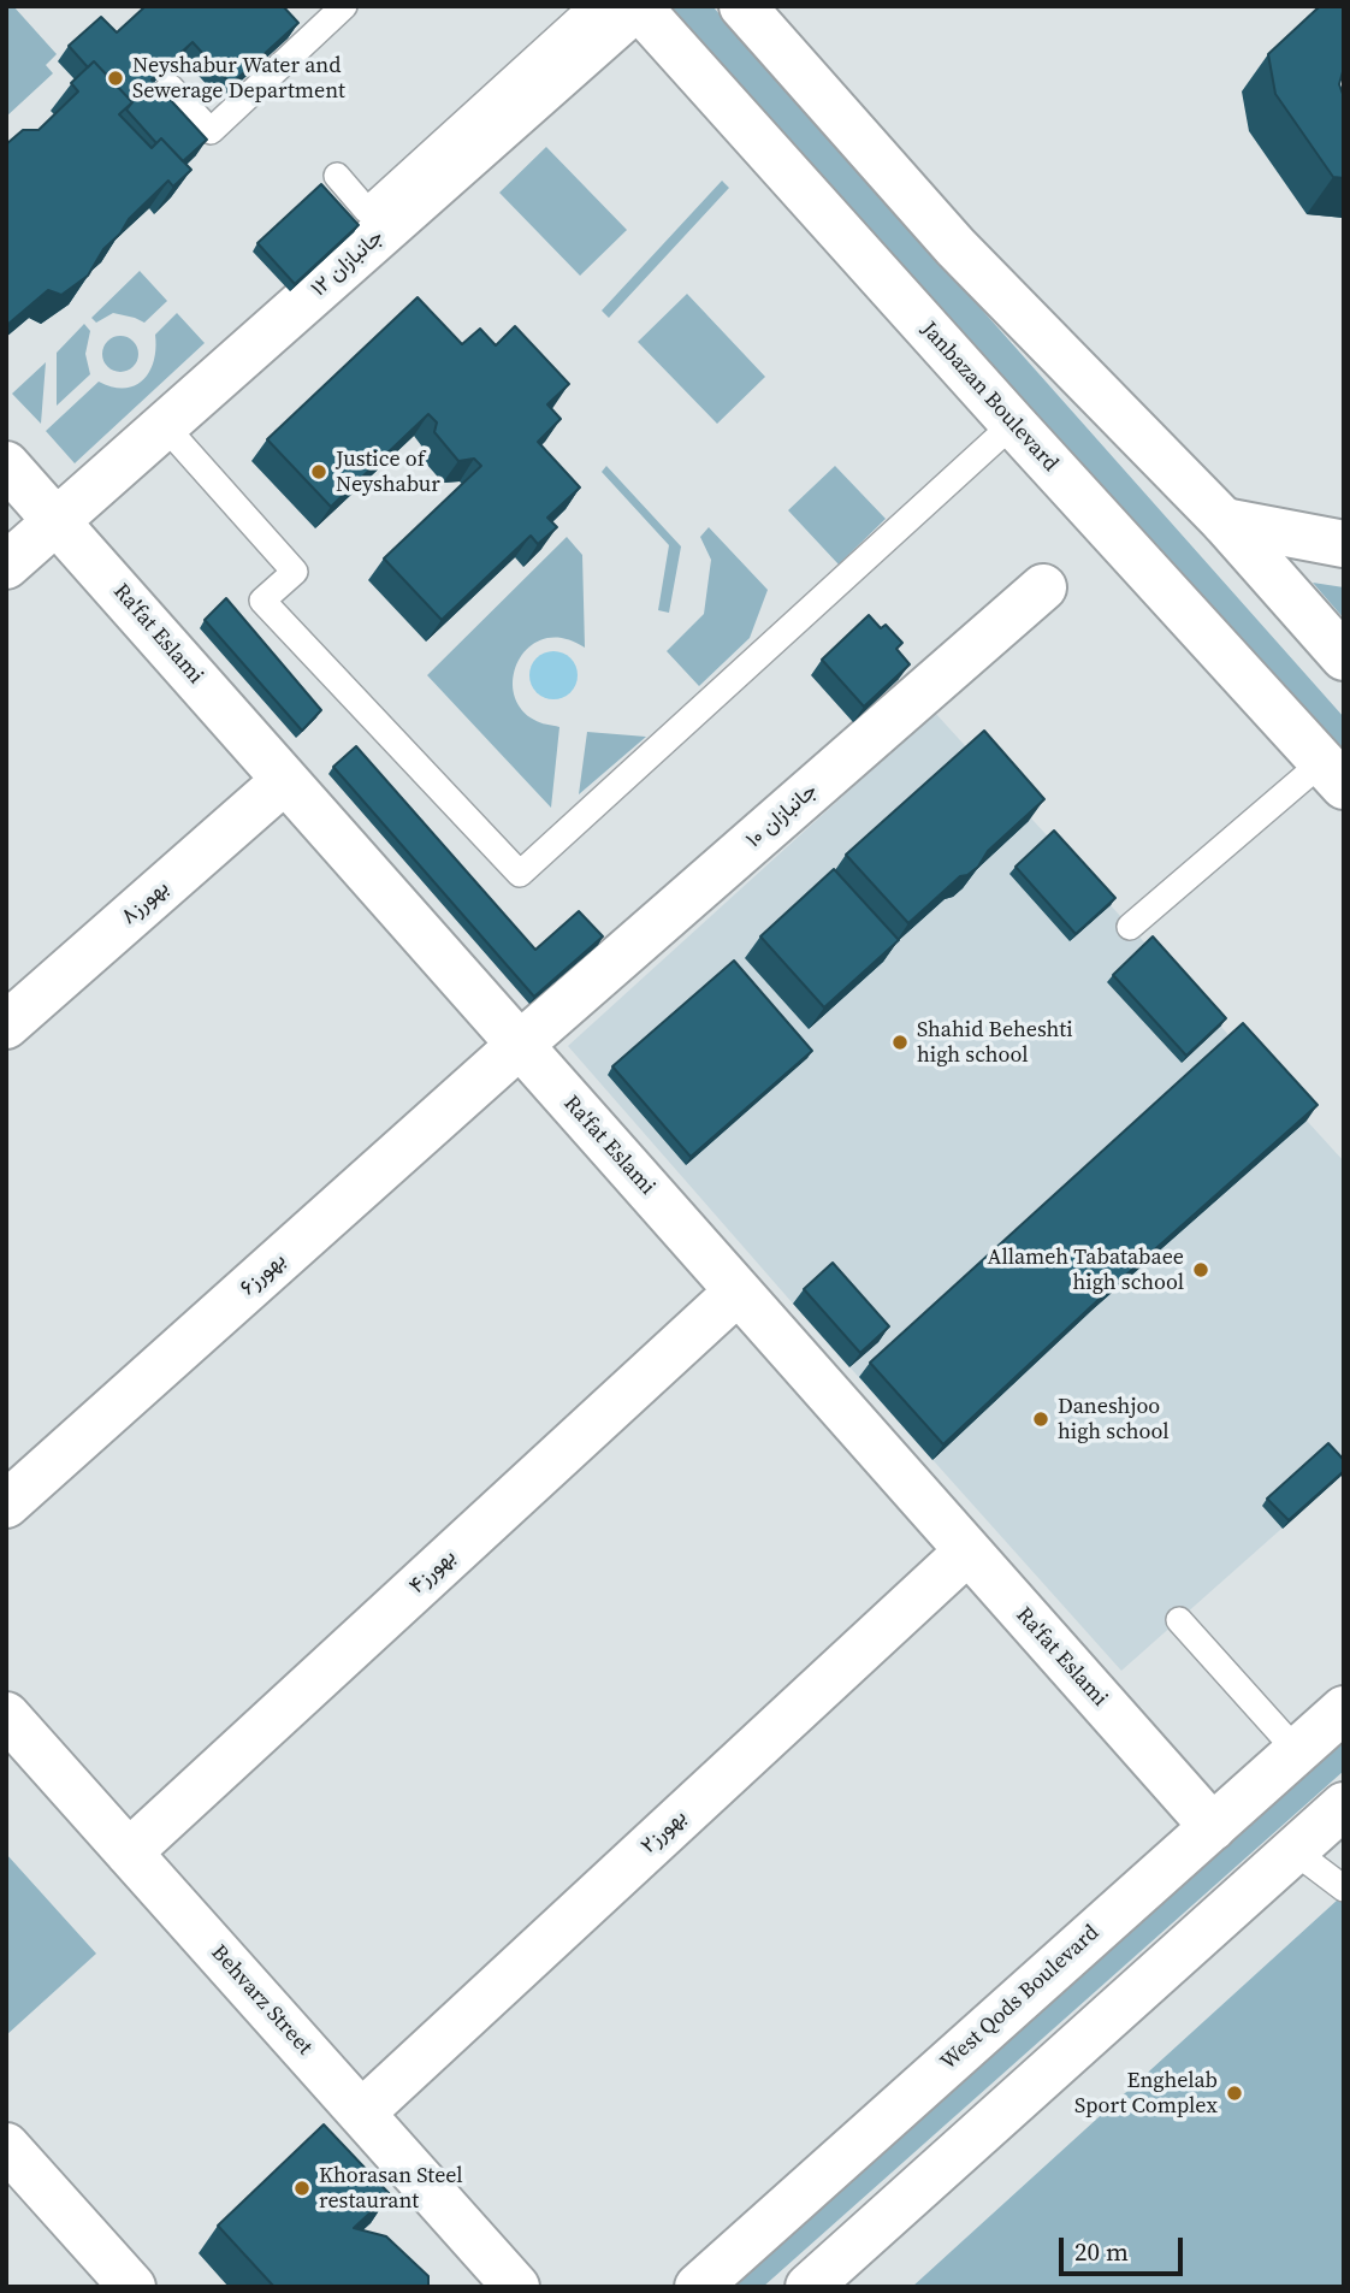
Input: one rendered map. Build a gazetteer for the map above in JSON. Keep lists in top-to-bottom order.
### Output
{
  "streets": {
    "street": [
      "جانبازان ۱۲",
      "Janbazan Boulevard",
      "Ra'fat Eslami",
      "جانبازان ۱۰",
      "بهورز۸",
      "بهورز۶",
      "بهورز۴",
      "بهورز۲",
      "West Qods Boulevard",
      "Behvarz Street"
    ]
  },
  "crossings": [
    ["جانبازان ۱۲", "Janbazan Boulevard"],
    ["جانبازان ۱۲", "Ra'fat Eslami"],
    ["Ra'fat Eslami", "جانبازان ۱۰"],
    ["Ra'fat Eslami", "بهورز۸"],
    ["Ra'fat Eslami", "بهورز۶"],
    ["Ra'fat Eslami", "بهورز۴"],
    ["Ra'fat Eslami", "بهورز۲"],
    ["Ra'fat Eslami", "West Qods Boulevard"],
    ["جانبازان ۱۰", "بهورز۶"],
    ["بهورز۴", "Behvarz Street"],
    ["بهورز۲", "Behvarz Street"]
  ],
  "places": [
    "Neyshabur Water and Sewerage Department",
    "Justice of Neyshabur",
    "Shahid Beheshti high school",
    "Allameh Tabatabaee high school",
    "Daneshjoo high school",
    "Enghelab Sport Complex",
    "Khorasan Steel restaurant"
  ],
  "scale_bar": "20 m"
}
